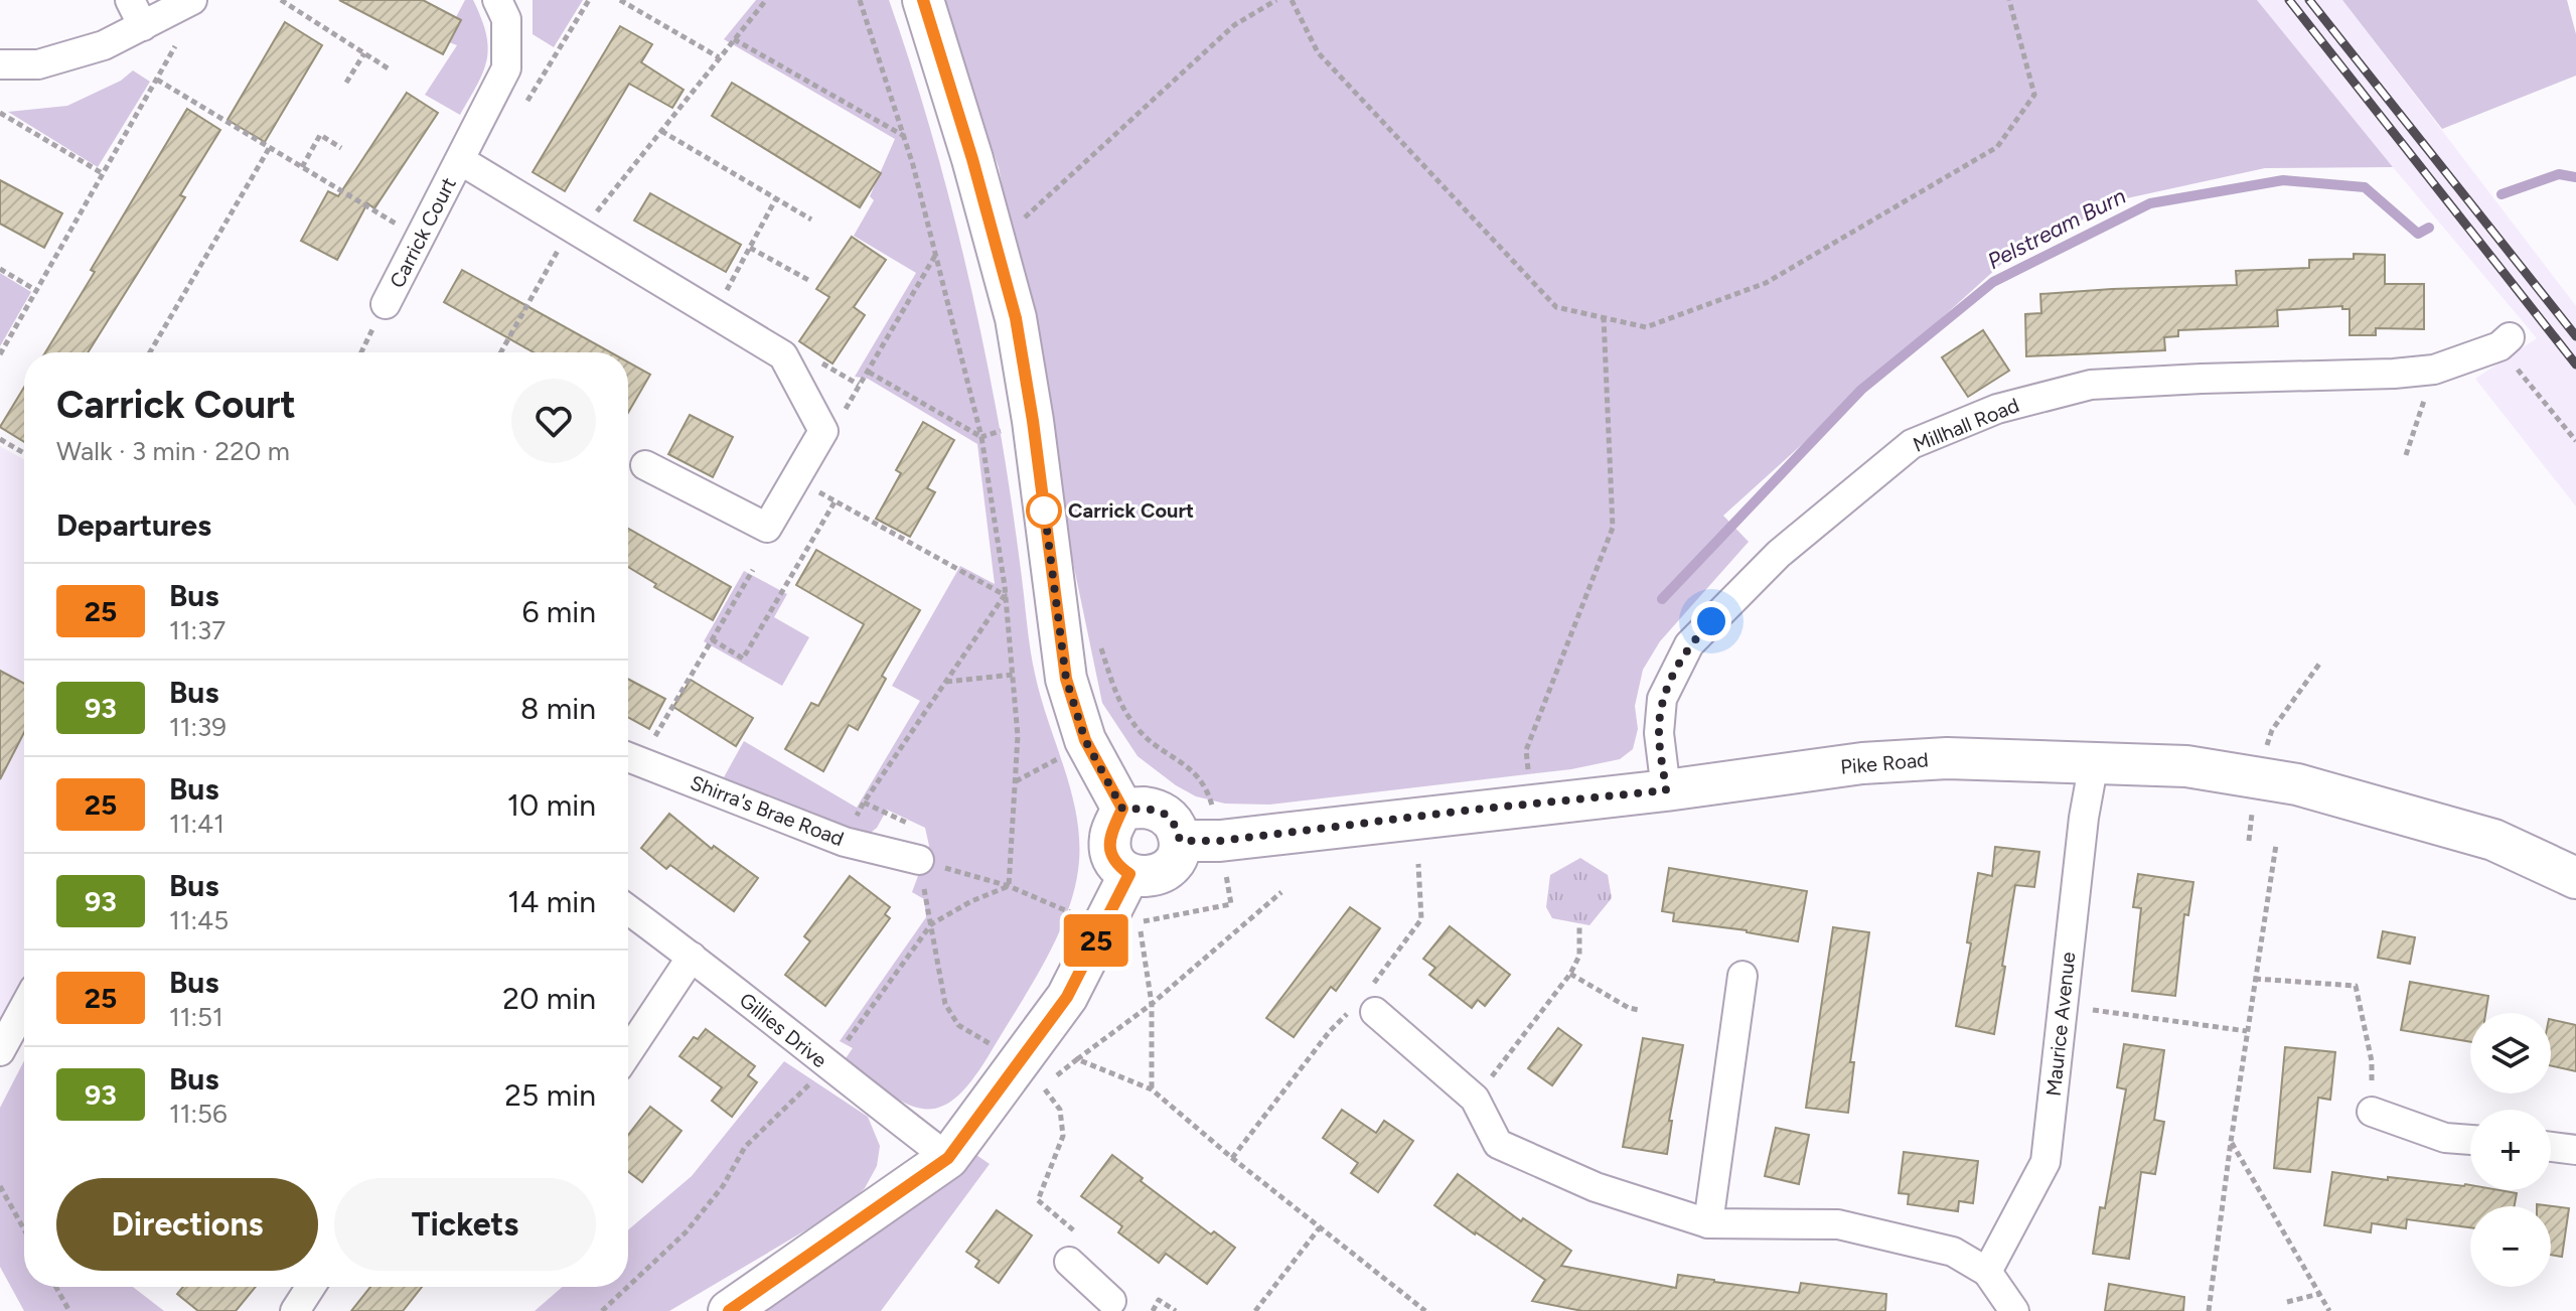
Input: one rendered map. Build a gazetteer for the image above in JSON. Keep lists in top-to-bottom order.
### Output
{
  "streets": {
    "street": [
      "Carrick Court",
      "Millhall Road",
      "Pike Road",
      "Shirra's Brae Road",
      "Maurice Avenue",
      "Gillies Drive"
    ]
  },
  "crossings": [
    ["Millhall Road", "Pike Road"],
    ["Pike Road", "Maurice Avenue"]
  ],
  "water": ["Pelstream Burn"],
  "places": ["Carrick Court"],
  "lines": ["bus line 25"],
  "page": {
    "on_map": "25",
    "heading": [
      ["Carrick Court", "Walk · 3 min · 220 m"],
      "Departures"
    ],
    "list": [
      {
        "mark": "25",
        "name": "Bus",
        "note": "11:37",
        "value": "6 min"
      },
      {
        "mark": "93",
        "name": "Bus",
        "note": "11:39",
        "value": "8 min"
      },
      {
        "mark": "25",
        "name": "Bus",
        "note": "11:41",
        "value": "10 min"
      },
      {
        "mark": "93",
        "name": "Bus",
        "note": "11:45",
        "value": "14 min"
      },
      {
        "mark": "25",
        "name": "Bus",
        "note": "11:51",
        "value": "20 min"
      },
      {
        "mark": "93",
        "name": "Bus",
        "note": "11:56",
        "value": "25 min"
      }
    ],
    "map_buttons": ["+", "−"],
    "buttons": ["Directions", "Tickets"]
  }
}
